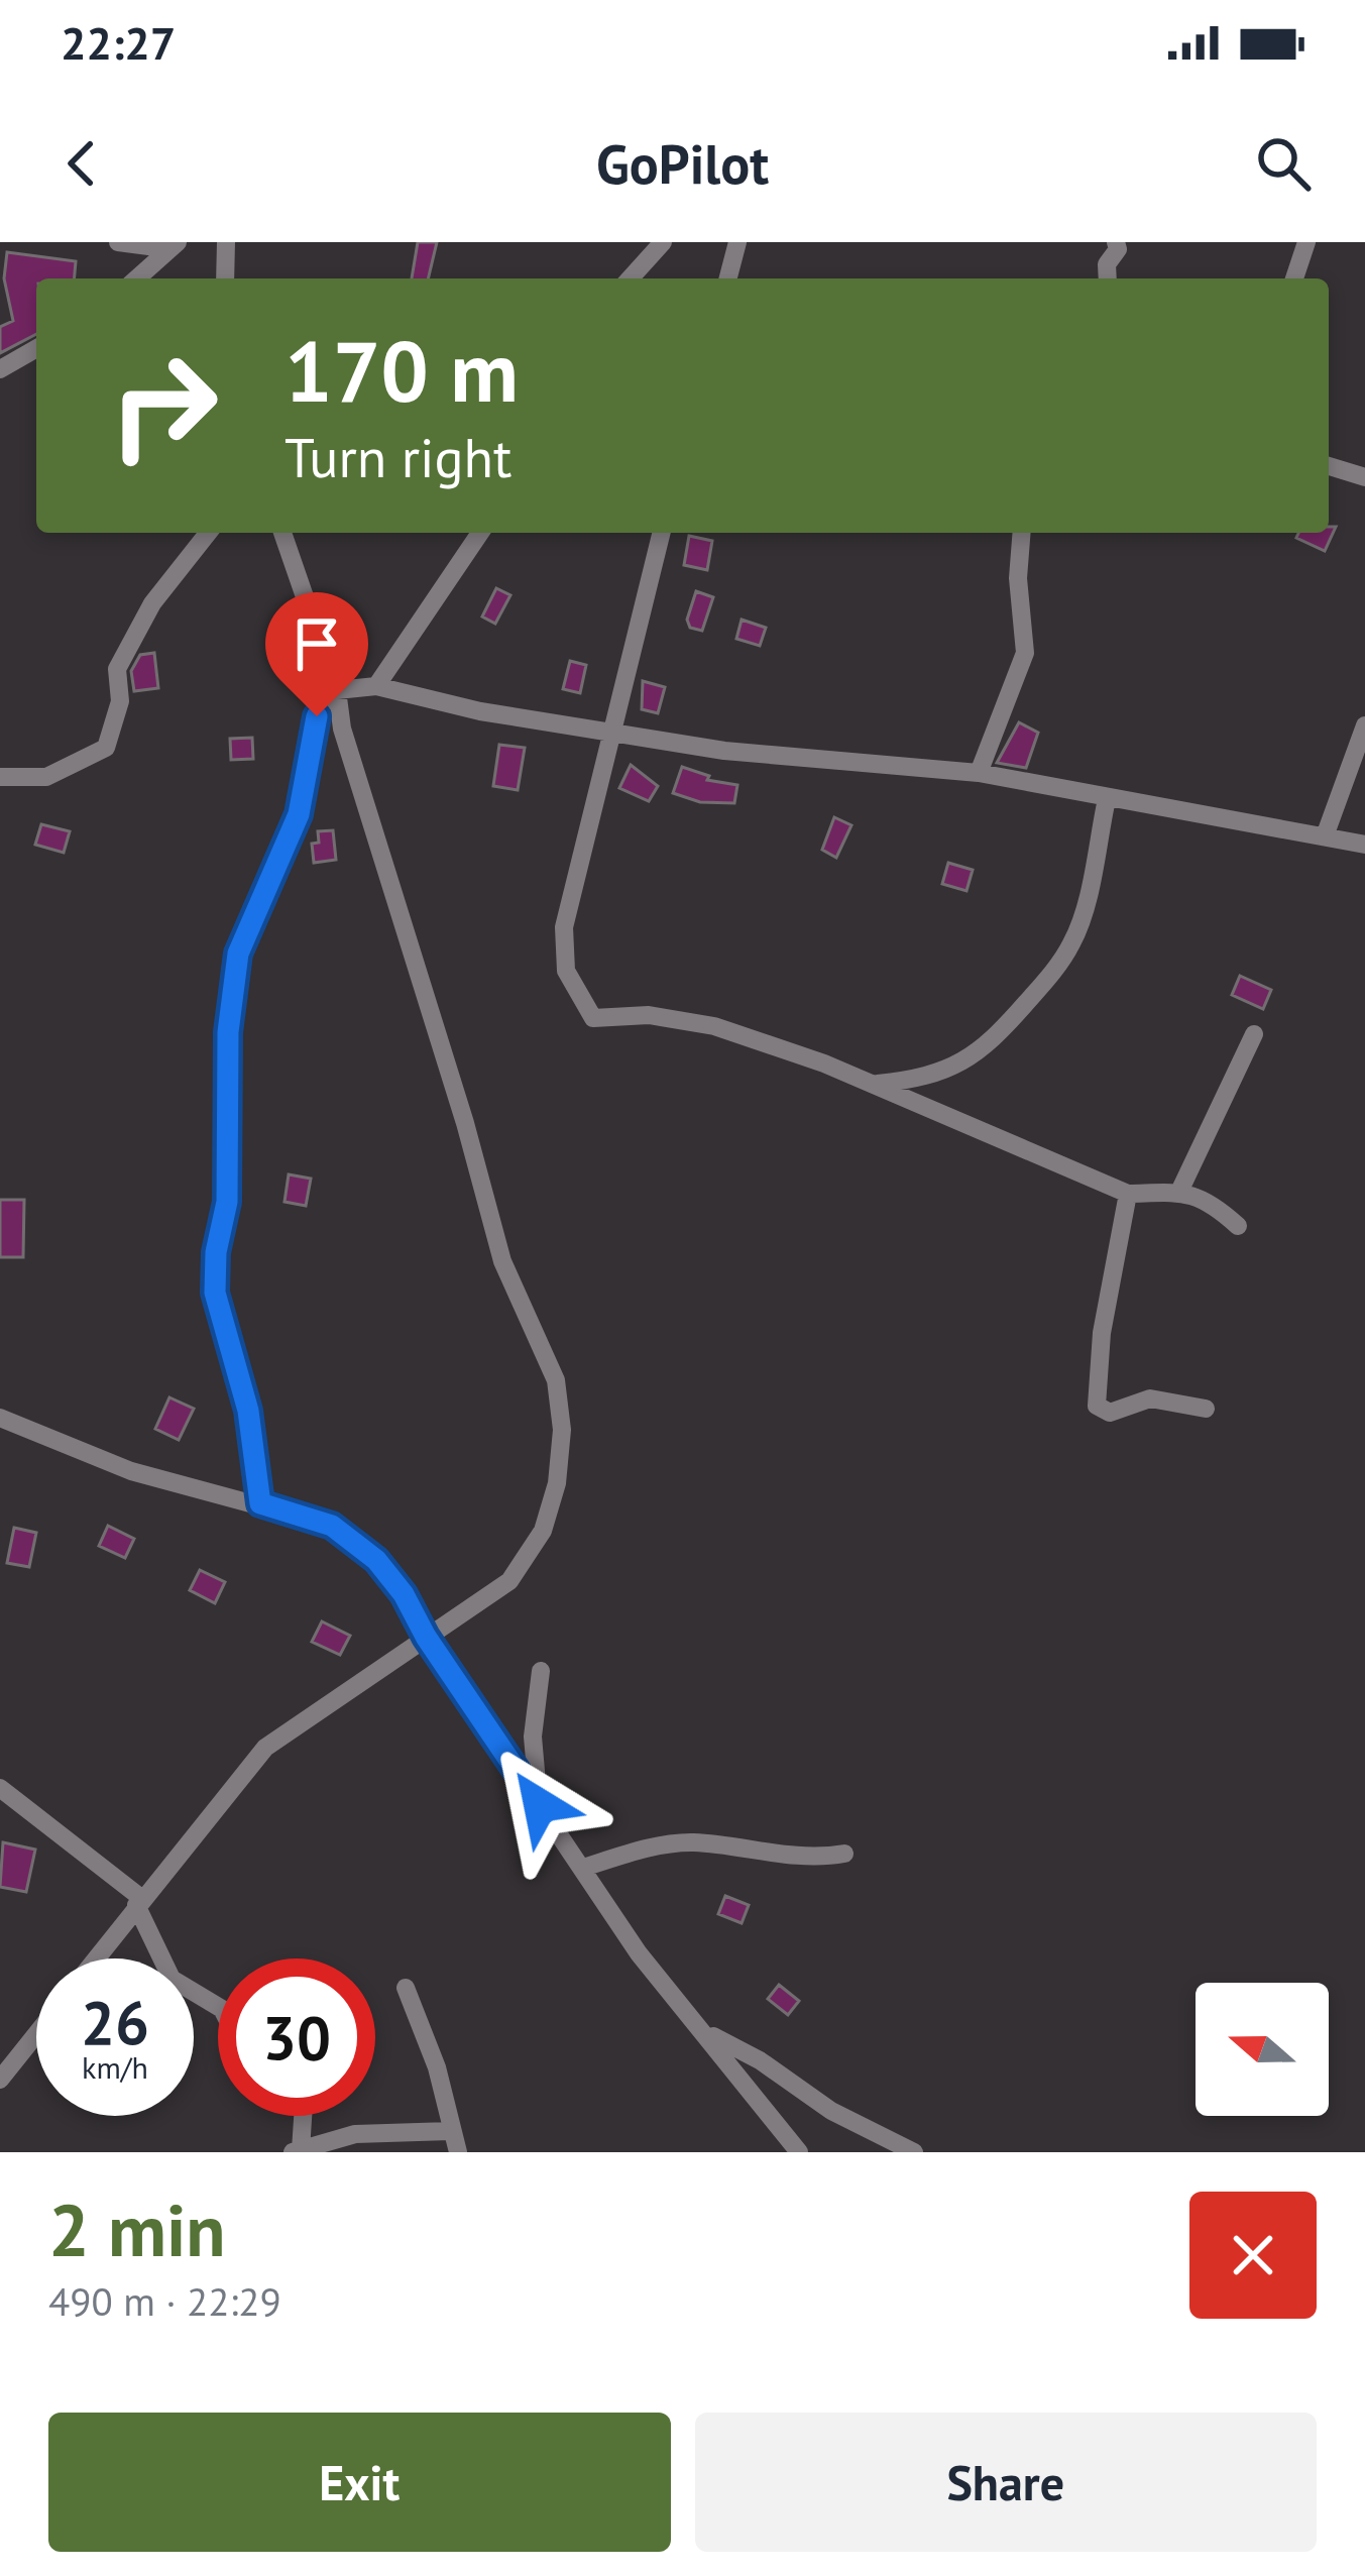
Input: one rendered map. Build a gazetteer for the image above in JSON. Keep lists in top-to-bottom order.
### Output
{
  "north": "left",
  "page": {
    "status": "22:27",
    "header": "GoPilot",
    "turn": ["170 m", "Turn right"],
    "speed": "26 km/h",
    "limit": "30",
    "heading": ["2 min", "490 m · 22:29"],
    "buttons": ["Exit", "Share"]
  }
}
